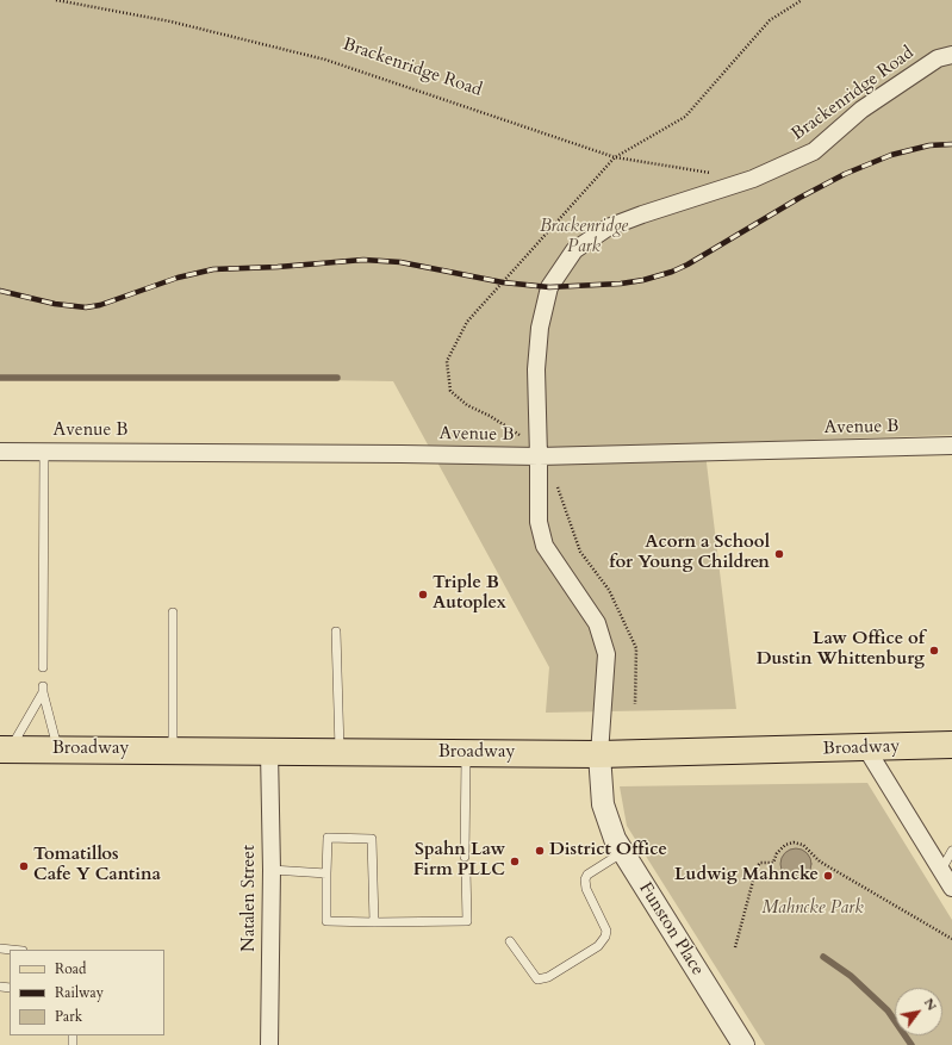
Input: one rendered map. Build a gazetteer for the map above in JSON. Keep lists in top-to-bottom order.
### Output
{
  "streets": {
    "main road": ["Broadway"],
    "street": [
      "Brackenridge Road",
      "Avenue B",
      "Natalen Street",
      "Funston Place"
    ]
  },
  "crossings": [
    ["Brackenridge Road", "Avenue B"],
    ["Brackenridge Road", "Broadway"],
    ["Brackenridge Road", "Funston Place"],
    ["Broadway", "Natalen Street"],
    ["Broadway", "Funston Place"]
  ],
  "parks": ["Brackenridge Park", "Mahncke Park"],
  "places": [
    "Acorn a School for Young Children",
    "Triple B Autoplex",
    "Law Office of Dustin Whittenburg",
    "District Office",
    "Spahn Law Firm PLLC",
    "Tomatillos Cafe Y Cantina",
    "Ludwig Mahncke"
  ],
  "legend": ["Road", "Railway", "Park"],
  "north": "top right"
}
